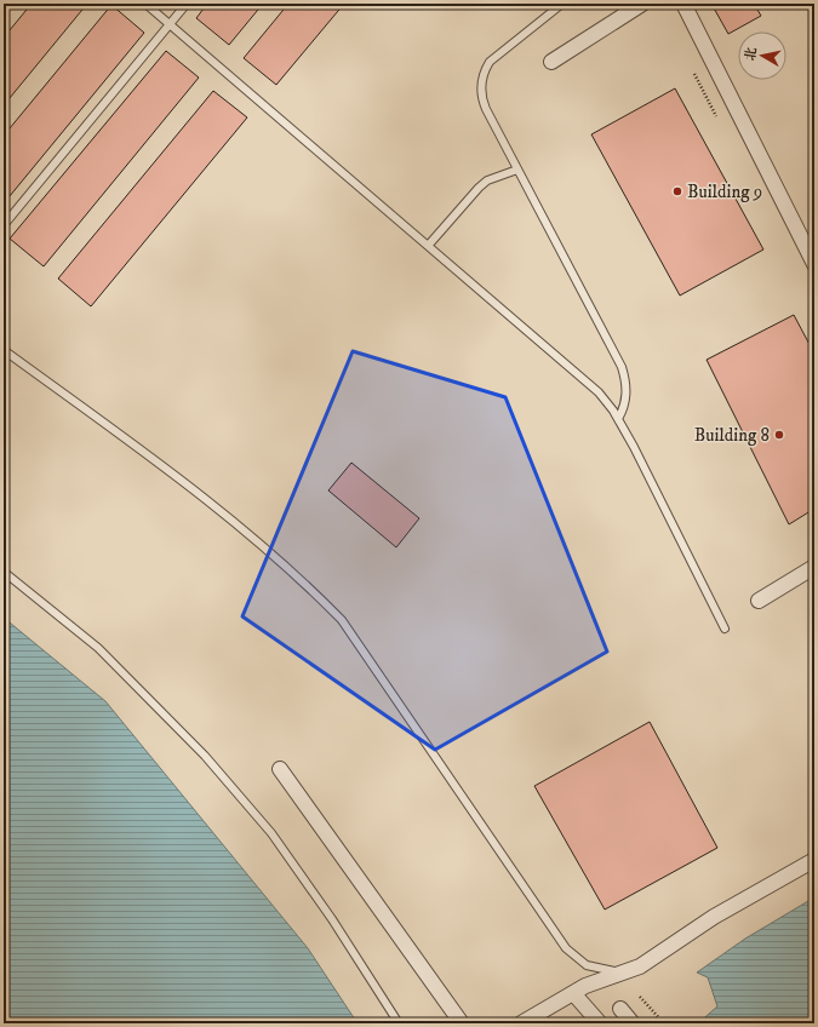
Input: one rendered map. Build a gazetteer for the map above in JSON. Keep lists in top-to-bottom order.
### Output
{
  "places": ["Building 9", "Building 8"],
  "north": "left"
}
